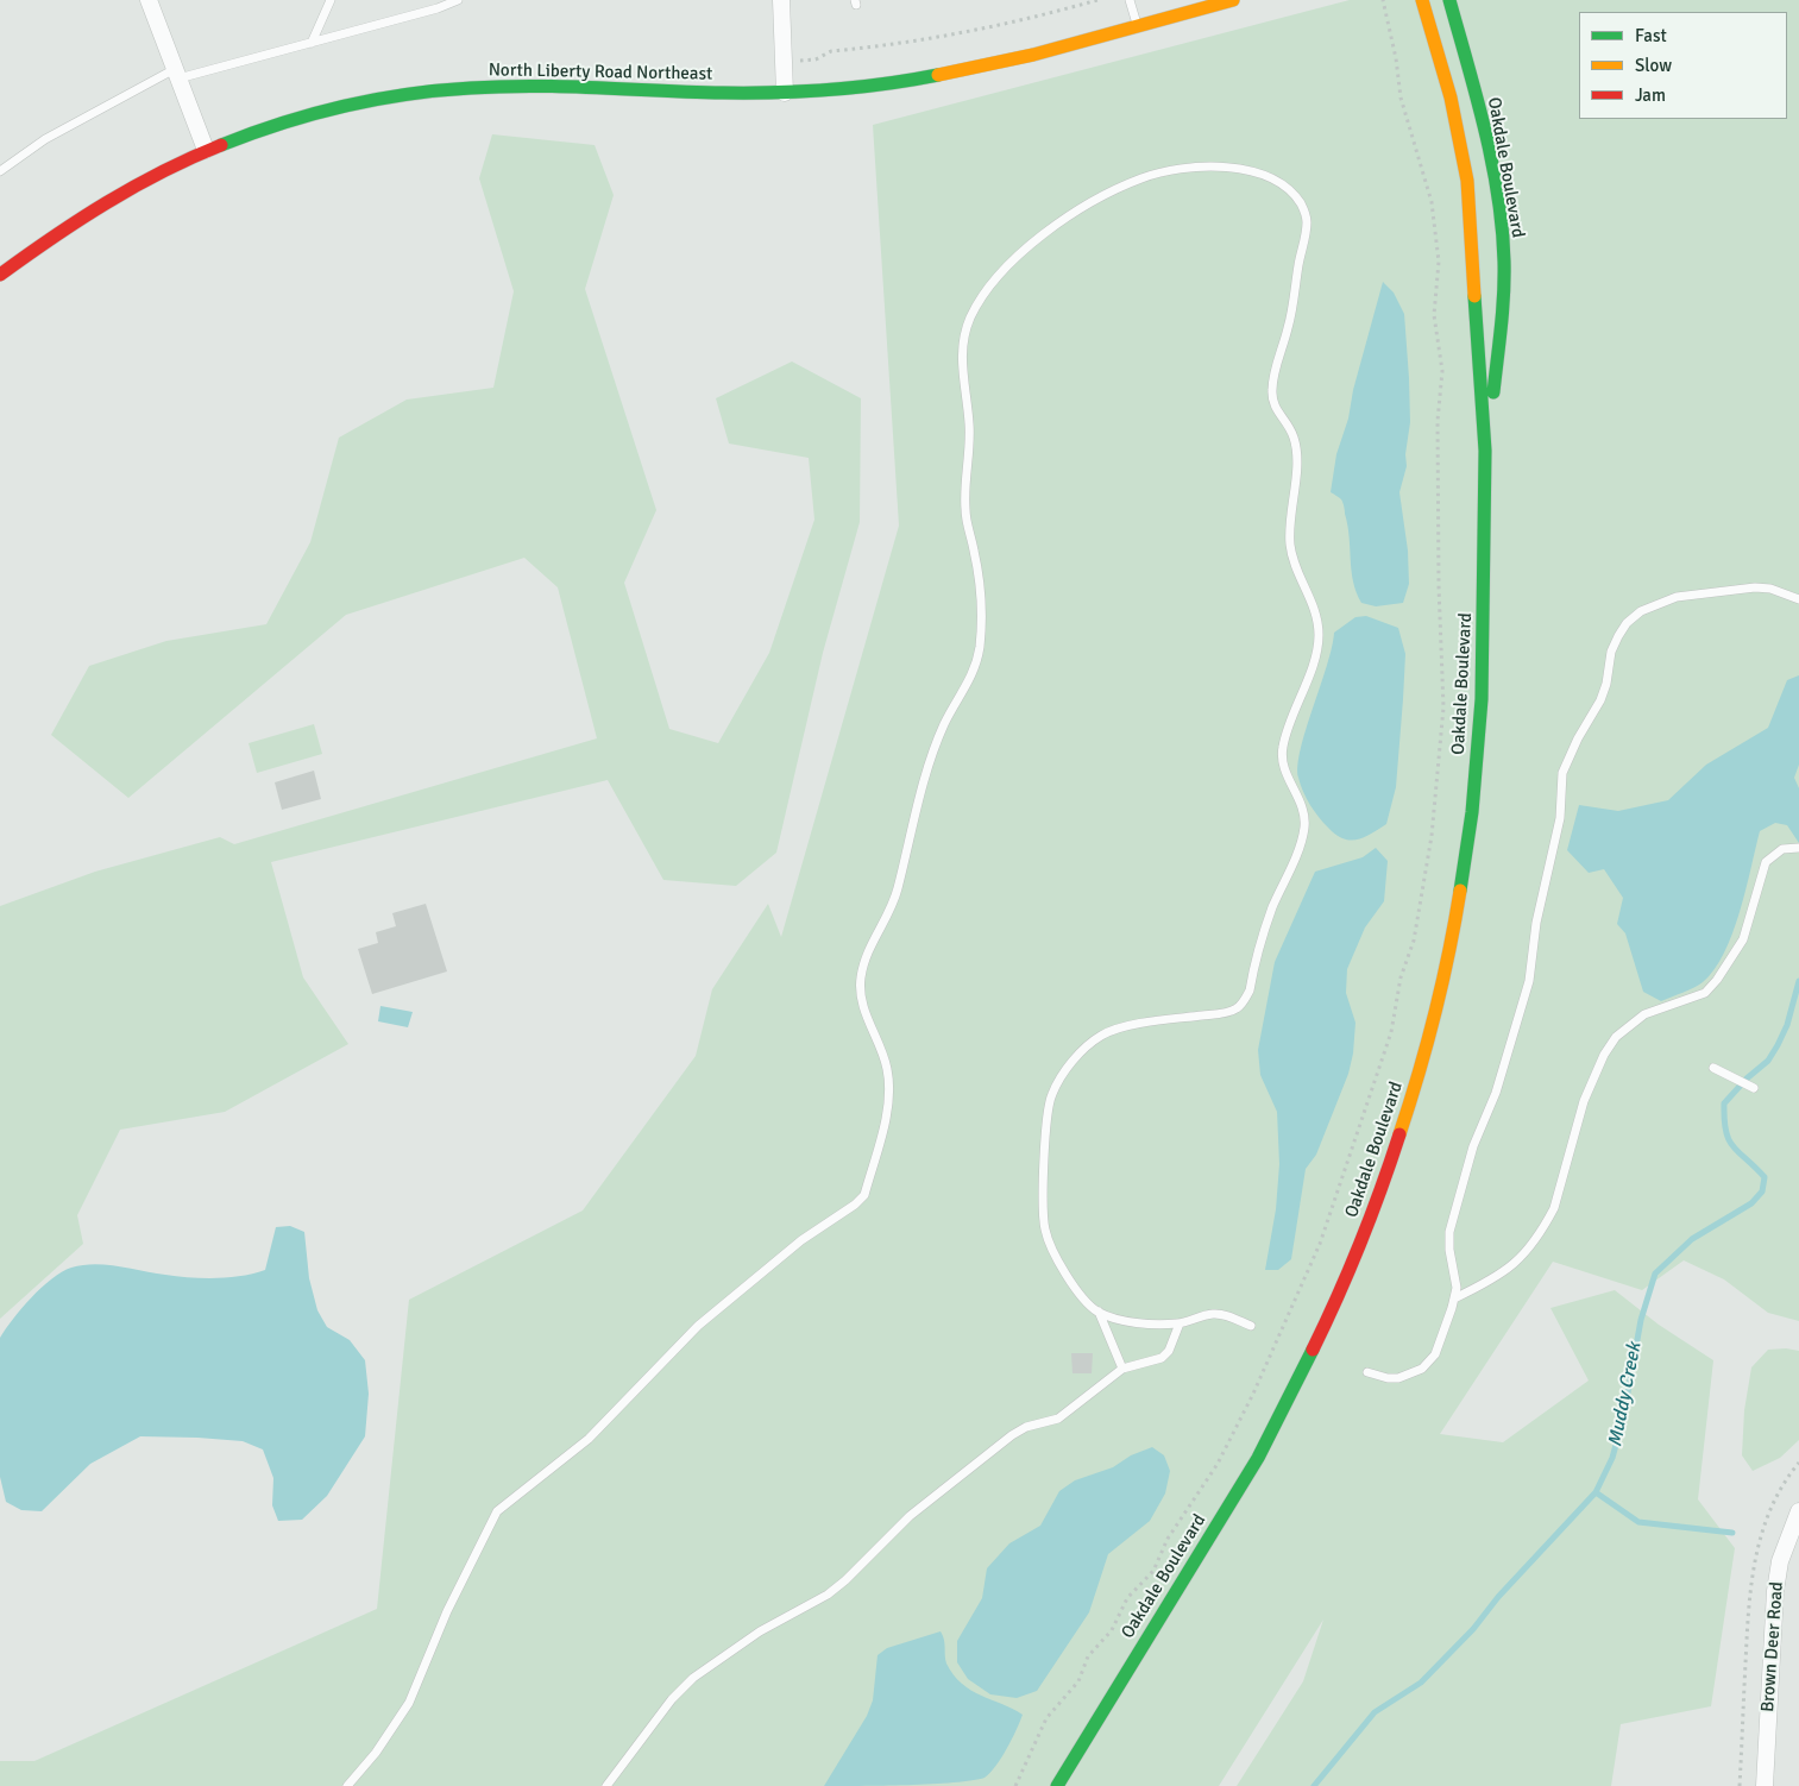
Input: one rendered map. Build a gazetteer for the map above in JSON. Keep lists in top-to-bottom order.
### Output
{
  "streets": {
    "main road": ["North Liberty Road Northeast", "Oakdale Boulevard"],
    "street": ["Brown Deer Road"]
  },
  "water": ["Muddy Creek"],
  "legend": ["Fast", "Slow", "Jam"]
}
